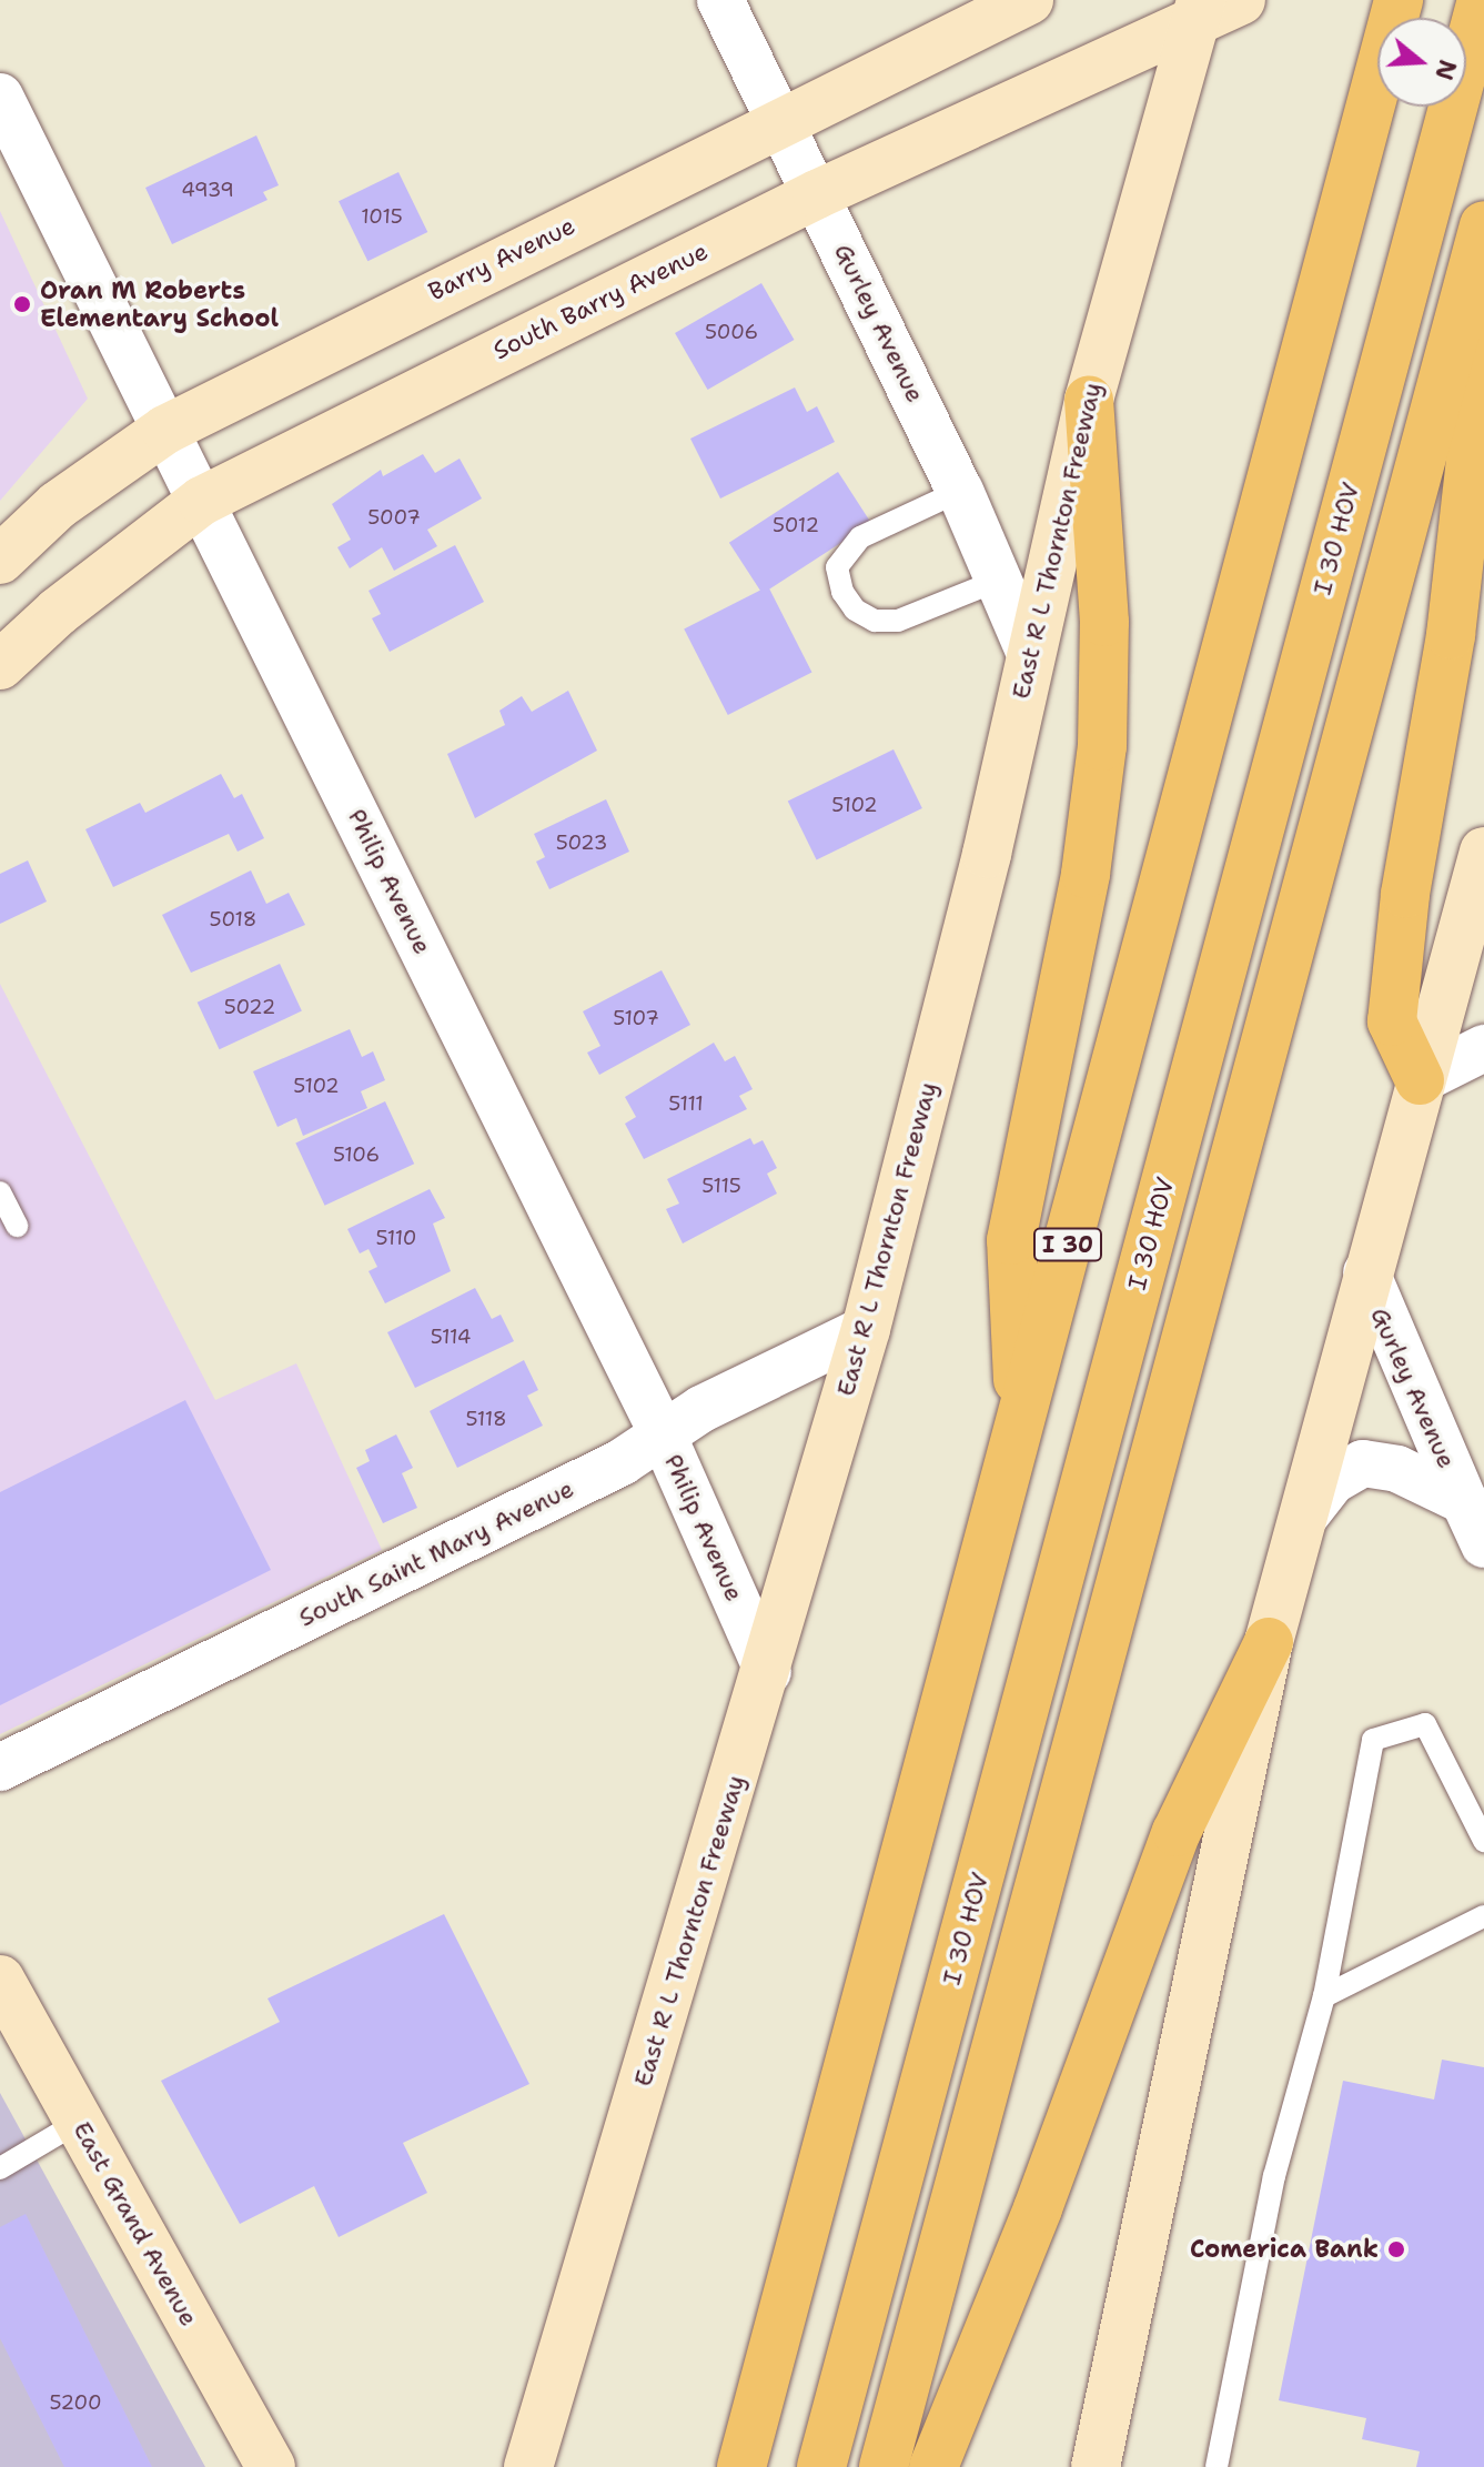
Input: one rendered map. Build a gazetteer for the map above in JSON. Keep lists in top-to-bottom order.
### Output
{
  "streets": {
    "highway": ["I 30 HOV", "I 30"],
    "main road": [
      "Barry Avenue",
      "South Barry Avenue",
      "East R L Thornton Freeway",
      "East Grand Avenue"
    ],
    "street": ["Gurley Avenue", "Philip Avenue", "South Saint Mary Avenue"]
  },
  "crossings": [
    ["Barry Avenue", "Gurley Avenue"],
    ["Barry Avenue", "Philip Avenue"],
    ["South Barry Avenue", "Gurley Avenue"],
    ["South Barry Avenue", "East R L Thornton Freeway"],
    ["South Barry Avenue", "Philip Avenue"],
    ["Gurley Avenue", "East R L Thornton Freeway"],
    ["East R L Thornton Freeway", "Philip Avenue"],
    ["East R L Thornton Freeway", "South Saint Mary Avenue"],
    ["Philip Avenue", "South Saint Mary Avenue"]
  ],
  "places": ["Oran M Roberts Elementary School", "Comerica Bank"],
  "house_numbers": [
    "4939",
    "1015",
    "5006",
    "5007",
    "5012",
    "5102",
    "5023",
    "5018",
    "5022",
    "5107",
    "5102",
    "5111",
    "5106",
    "5115",
    "5110",
    "5114",
    "5118",
    "5200"
  ],
  "north": "right"
}
